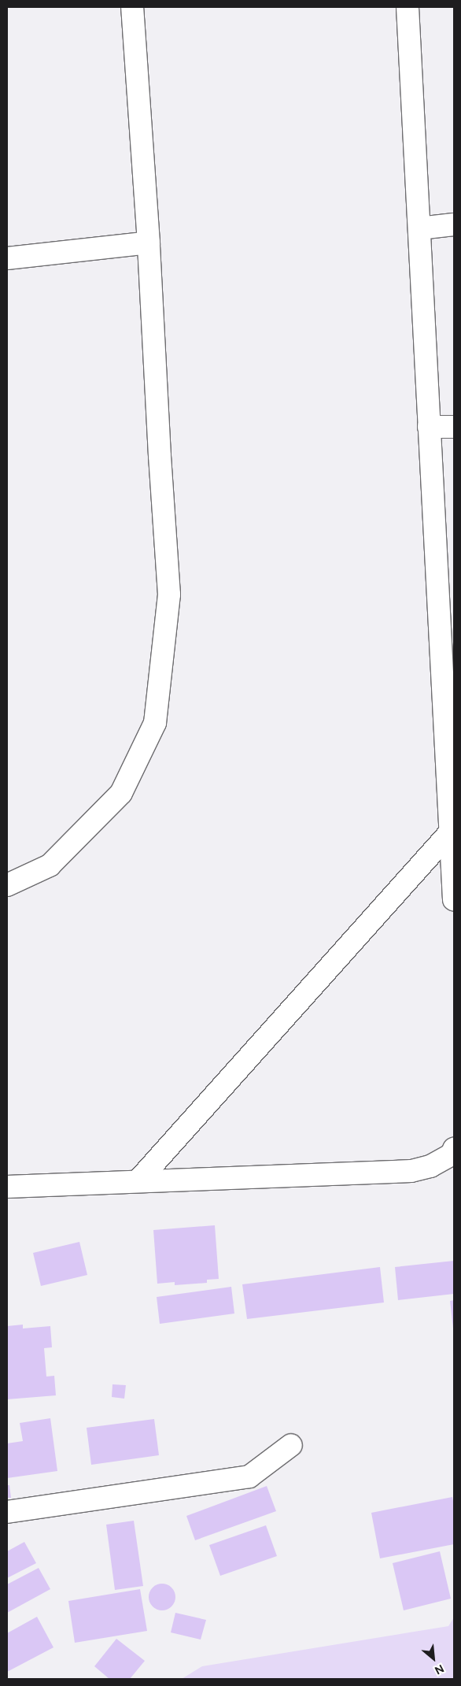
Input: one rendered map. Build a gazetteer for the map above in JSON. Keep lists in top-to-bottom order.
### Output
{
  "north": "bottom right"
}
